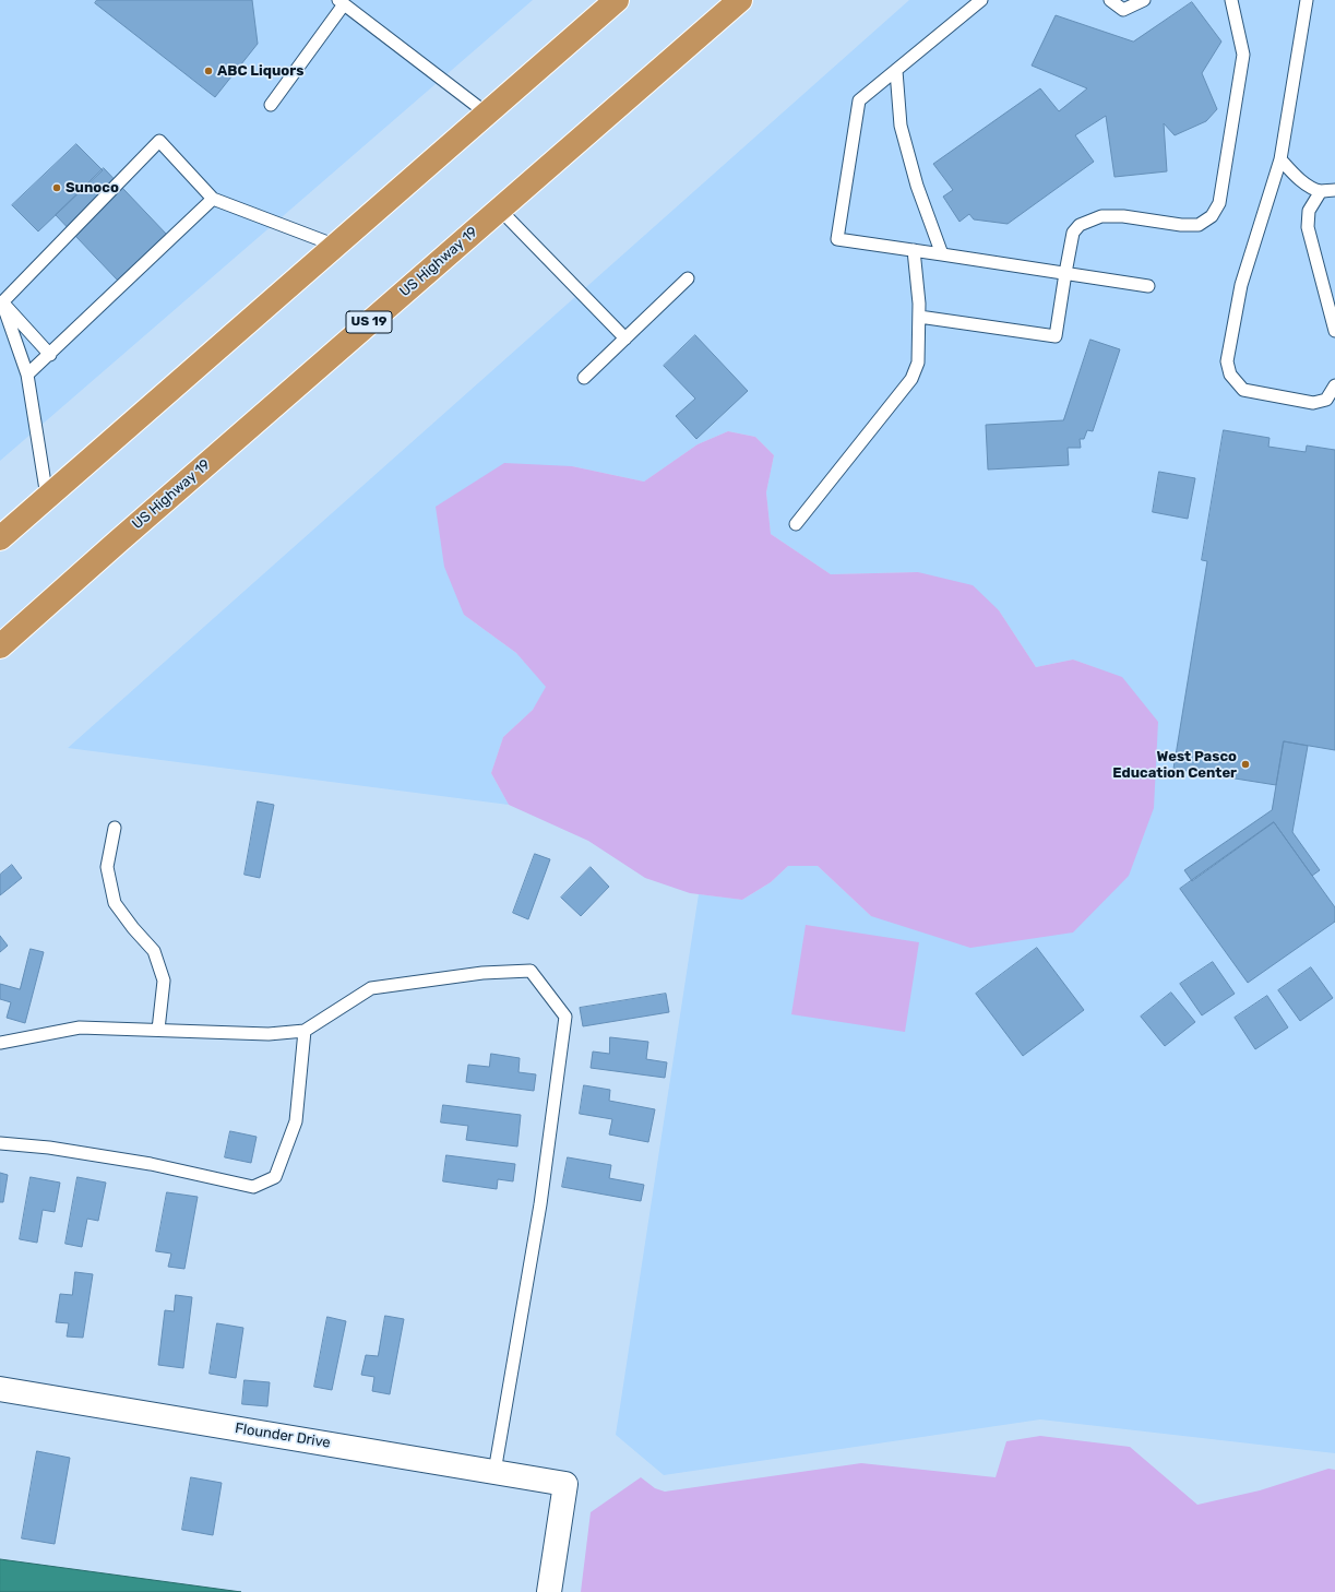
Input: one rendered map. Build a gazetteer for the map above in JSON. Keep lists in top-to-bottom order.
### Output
{
  "streets": {
    "highway": ["US Highway 19", "US 19"],
    "street": ["Flounder Drive"]
  },
  "places": ["ABC Liquors", "Sunoco", "West Pasco Education Center"]
}
